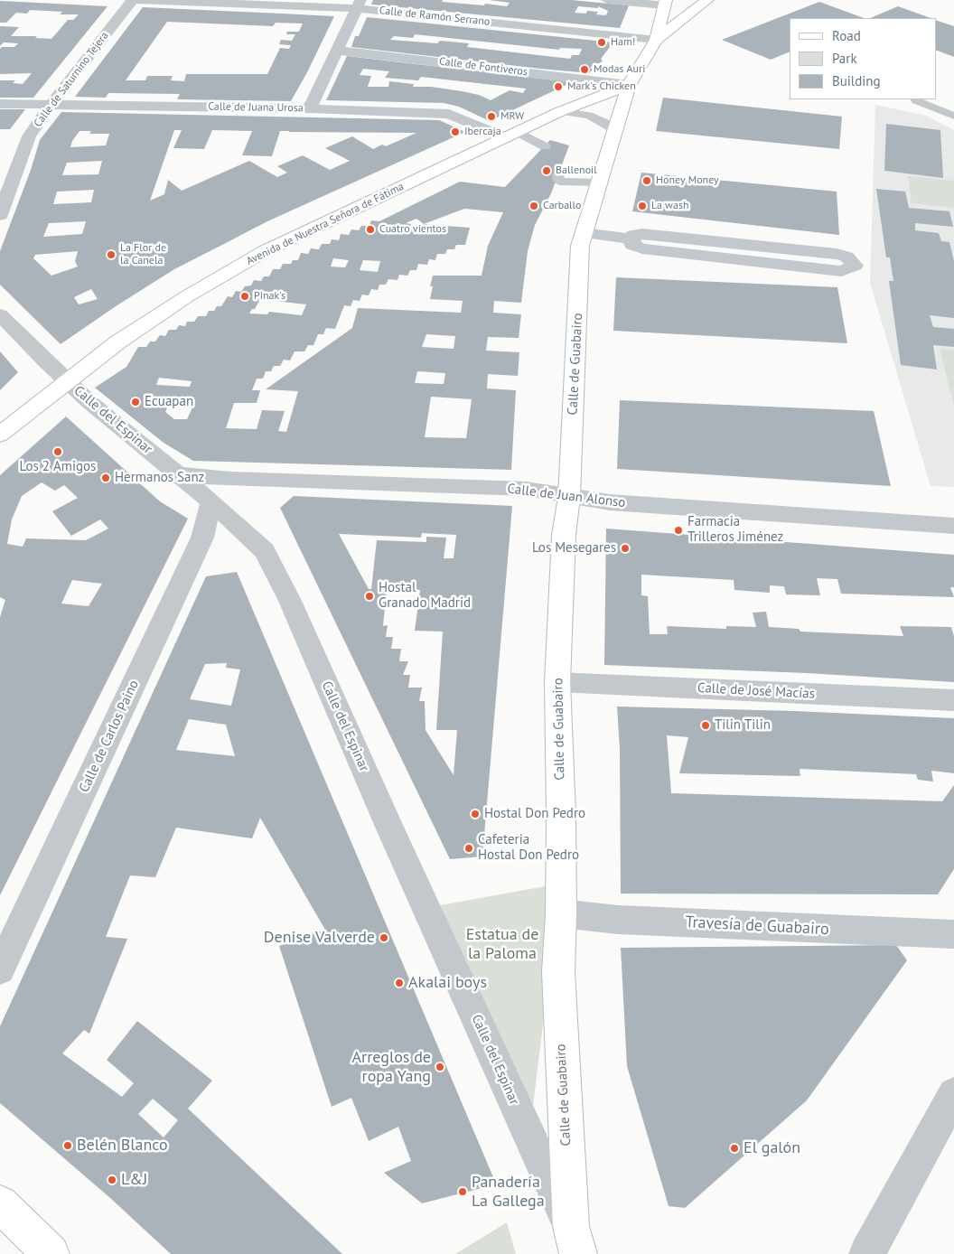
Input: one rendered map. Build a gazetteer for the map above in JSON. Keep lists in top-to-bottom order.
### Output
{
  "streets": {
    "street": [
      "Calle de Ramón Serrano",
      "Calle de Fontiveros",
      "Calle de Saturnino Tejera",
      "Calle de Juana Urosa",
      "Avenida de Nuestra Señora de Fátima",
      "Calle de Guabairo",
      "Calle del Espinar",
      "Calle de Juan Alonso",
      "Calle de José Macías",
      "Calle de Carlos Paino",
      "Travesía de Guabairo"
    ]
  },
  "crossings": [
    ["Calle de Ramón Serrano", "Calle de Saturnino Tejera"],
    ["Calle de Ramón Serrano", "Calle de Guabairo"],
    ["Calle de Fontiveros", "Avenida de Nuestra Señora de Fátima"],
    ["Calle de Fontiveros", "Calle de Guabairo"],
    ["Calle de Saturnino Tejera", "Calle de Juana Urosa"],
    ["Calle de Juana Urosa", "Avenida de Nuestra Señora de Fátima"],
    ["Avenida de Nuestra Señora de Fátima", "Calle de Guabairo"],
    ["Avenida de Nuestra Señora de Fátima", "Calle del Espinar"],
    ["Calle de Guabairo", "Calle del Espinar"],
    ["Calle de Guabairo", "Calle de Juan Alonso"],
    ["Calle de Guabairo", "Calle de José Macías"],
    ["Calle de Guabairo", "Travesía de Guabairo"],
    ["Calle del Espinar", "Calle de Juan Alonso"],
    ["Calle del Espinar", "Calle de Carlos Paino"]
  ],
  "parks": ["Estatua de la Paloma"],
  "places": [
    "Ham!",
    "Modas Auri",
    "Mark's Chicken",
    "MRW",
    "Ibercaja",
    "Ballenoil",
    "Honey Money",
    "Carballo",
    "La wash",
    "Cuatro vientos",
    "La Flor de la Canela",
    "Pinak's",
    "Ecuapan",
    "Los 2 Amigos",
    "Hermanos Sanz",
    "Farmacia Trilleros Jiménez",
    "Los Mesegares",
    "Hostal Granado Madrid",
    "Tilin Tilin",
    "Hostal Don Pedro",
    "Cafeteria Hostal Don Pedro",
    "Denise Valverde",
    "Akalai boys",
    "Arreglos de ropa Yang",
    "Belén Blanco",
    "El galón",
    "L&J",
    "Panadería La Gallega"
  ],
  "legend": ["Road", "Park", "Building"]
}
